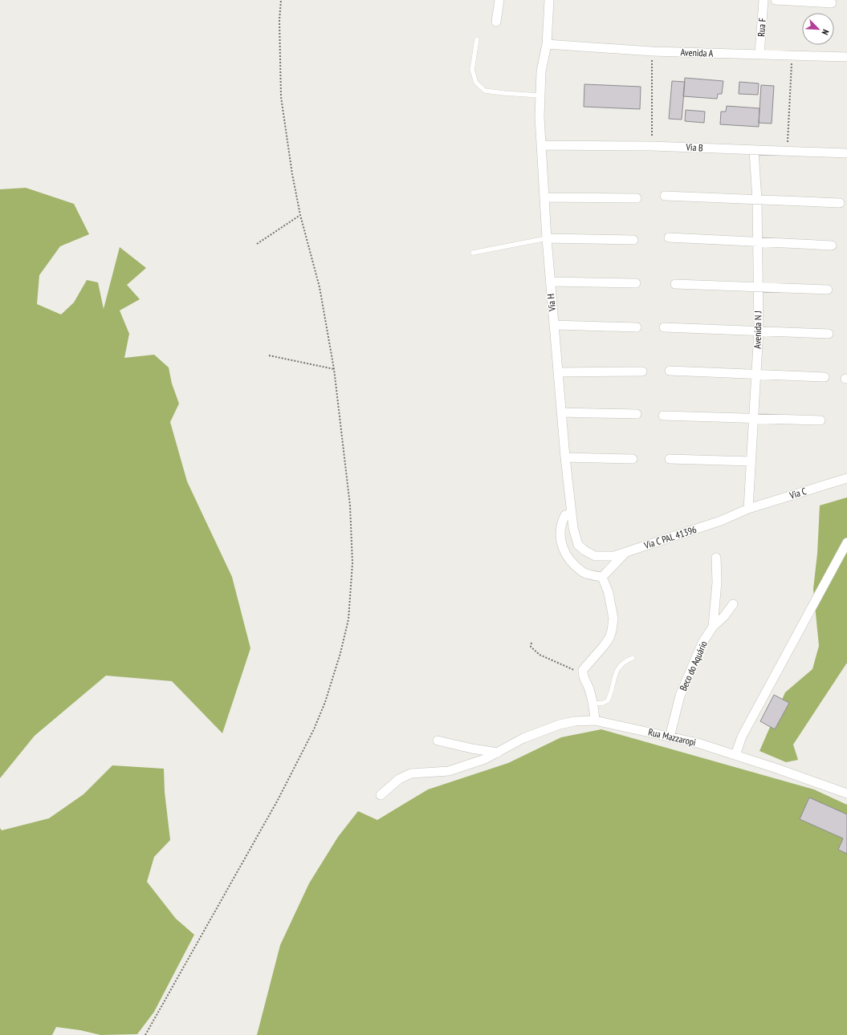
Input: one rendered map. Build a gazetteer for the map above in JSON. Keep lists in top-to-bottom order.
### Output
{
  "streets": {
    "street": [
      "Rua F",
      "Avenida A",
      "Via B",
      "Via H",
      "Avenida N J",
      "Via C",
      "Via C PAL 41396",
      "Beco do Aquário",
      "Rua Mazzaropi"
    ]
  },
  "crossings": [
    ["Rua F", "Avenida A"],
    ["Avenida A", "Via H"],
    ["Via B", "Via H"],
    ["Via B", "Avenida N J"],
    ["Via H", "Via C PAL 41396"],
    ["Avenida N J", "Via C"],
    ["Avenida N J", "Via C PAL 41396"],
    ["Via C", "Via C PAL 41396"],
    ["Beco do Aquário", "Rua Mazzaropi"]
  ],
  "north": "bottom right"
}
